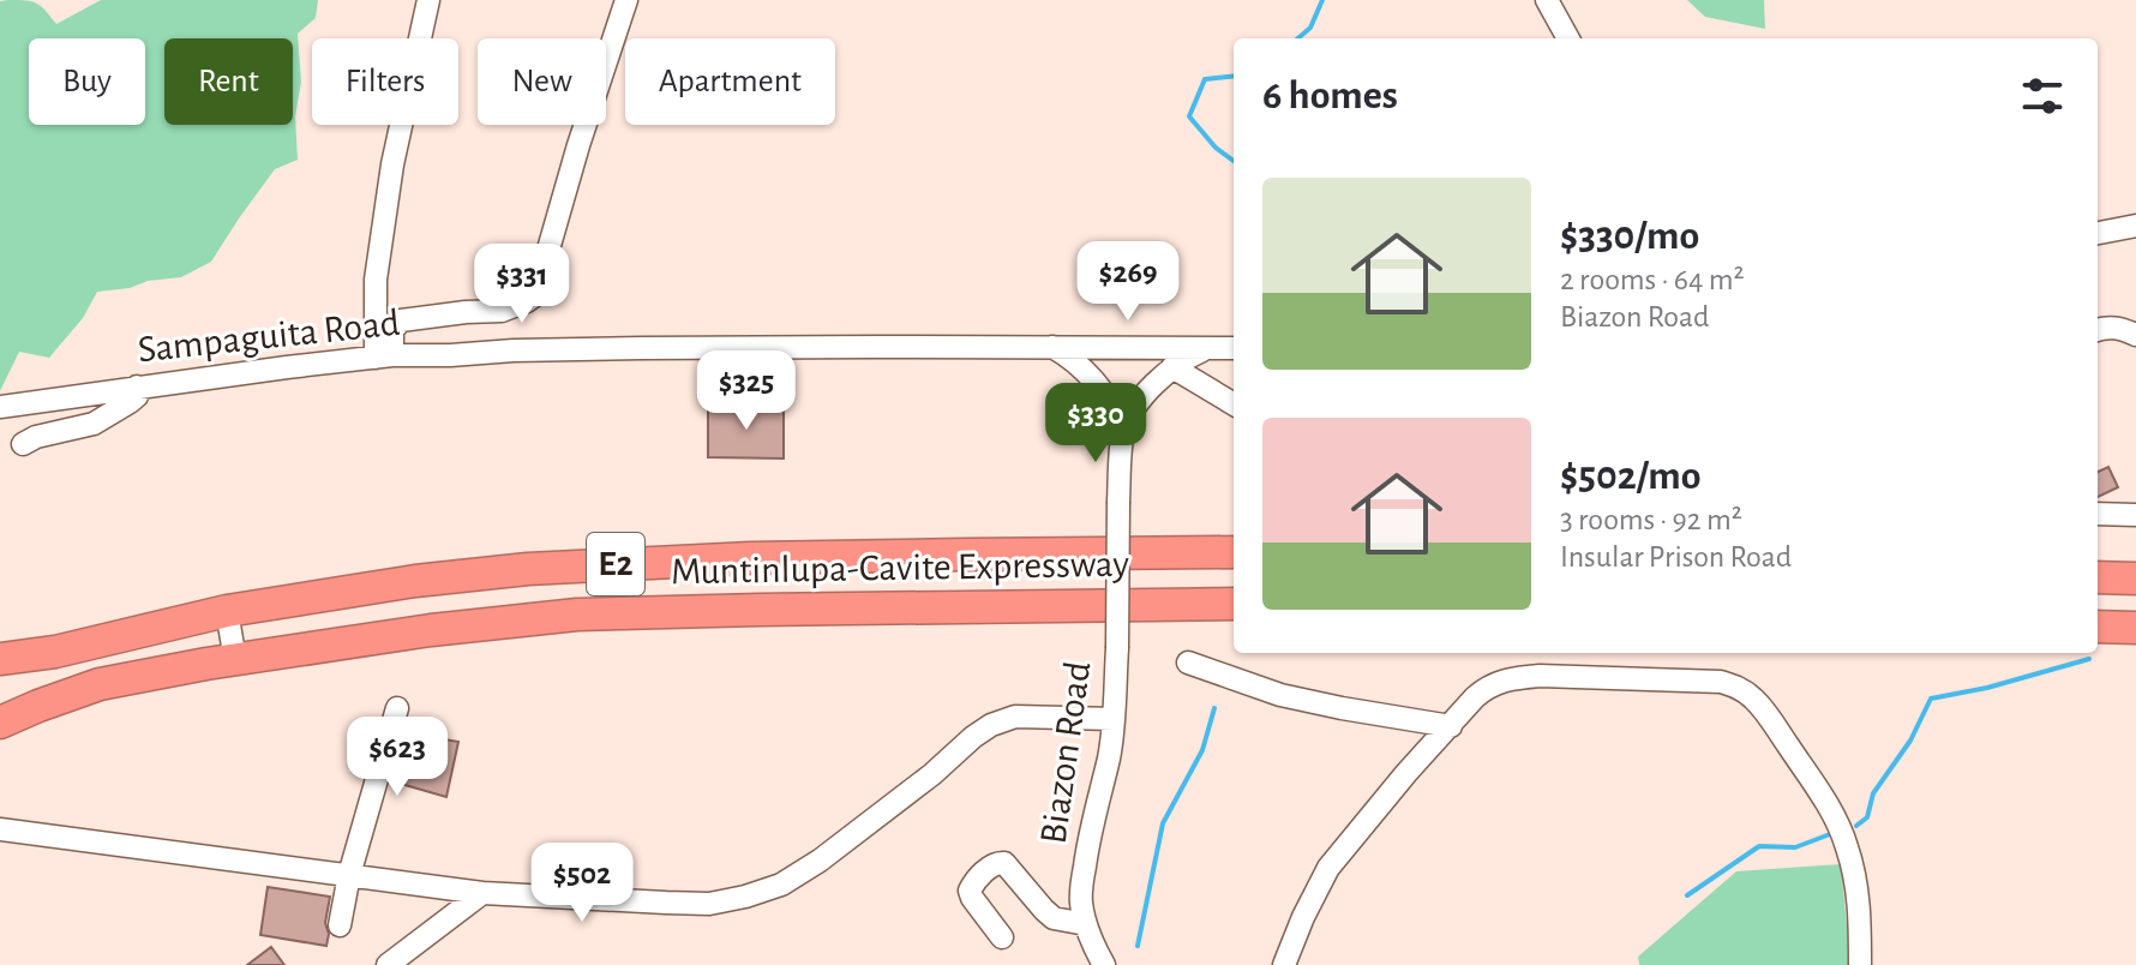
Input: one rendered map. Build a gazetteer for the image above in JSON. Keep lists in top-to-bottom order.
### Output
{
  "streets": {
    "highway": ["E2", "Muntinlupa-Cavite Expressway"],
    "street": ["Sampaguita Road", "Biazon Road"]
  },
  "crossings": [
    ["Sampaguita Road", "Biazon Road"]
  ],
  "page": {
    "chip": [
      "Buy",
      "Rent",
      "Filters",
      "New",
      "Apartment"
    ],
    "heading": "6 homes",
    "list": [
      {
        "name": "$330/mo",
        "note": "2 rooms · 64 m² · Biazon Road"
      },
      {
        "name": "$502/mo",
        "note": "3 rooms · 92 m² · Insular Prison Road"
      }
    ],
    "price": [
      "$269",
      "$331",
      "$325",
      "$330",
      "$623",
      "$502"
    ]
  }
}
